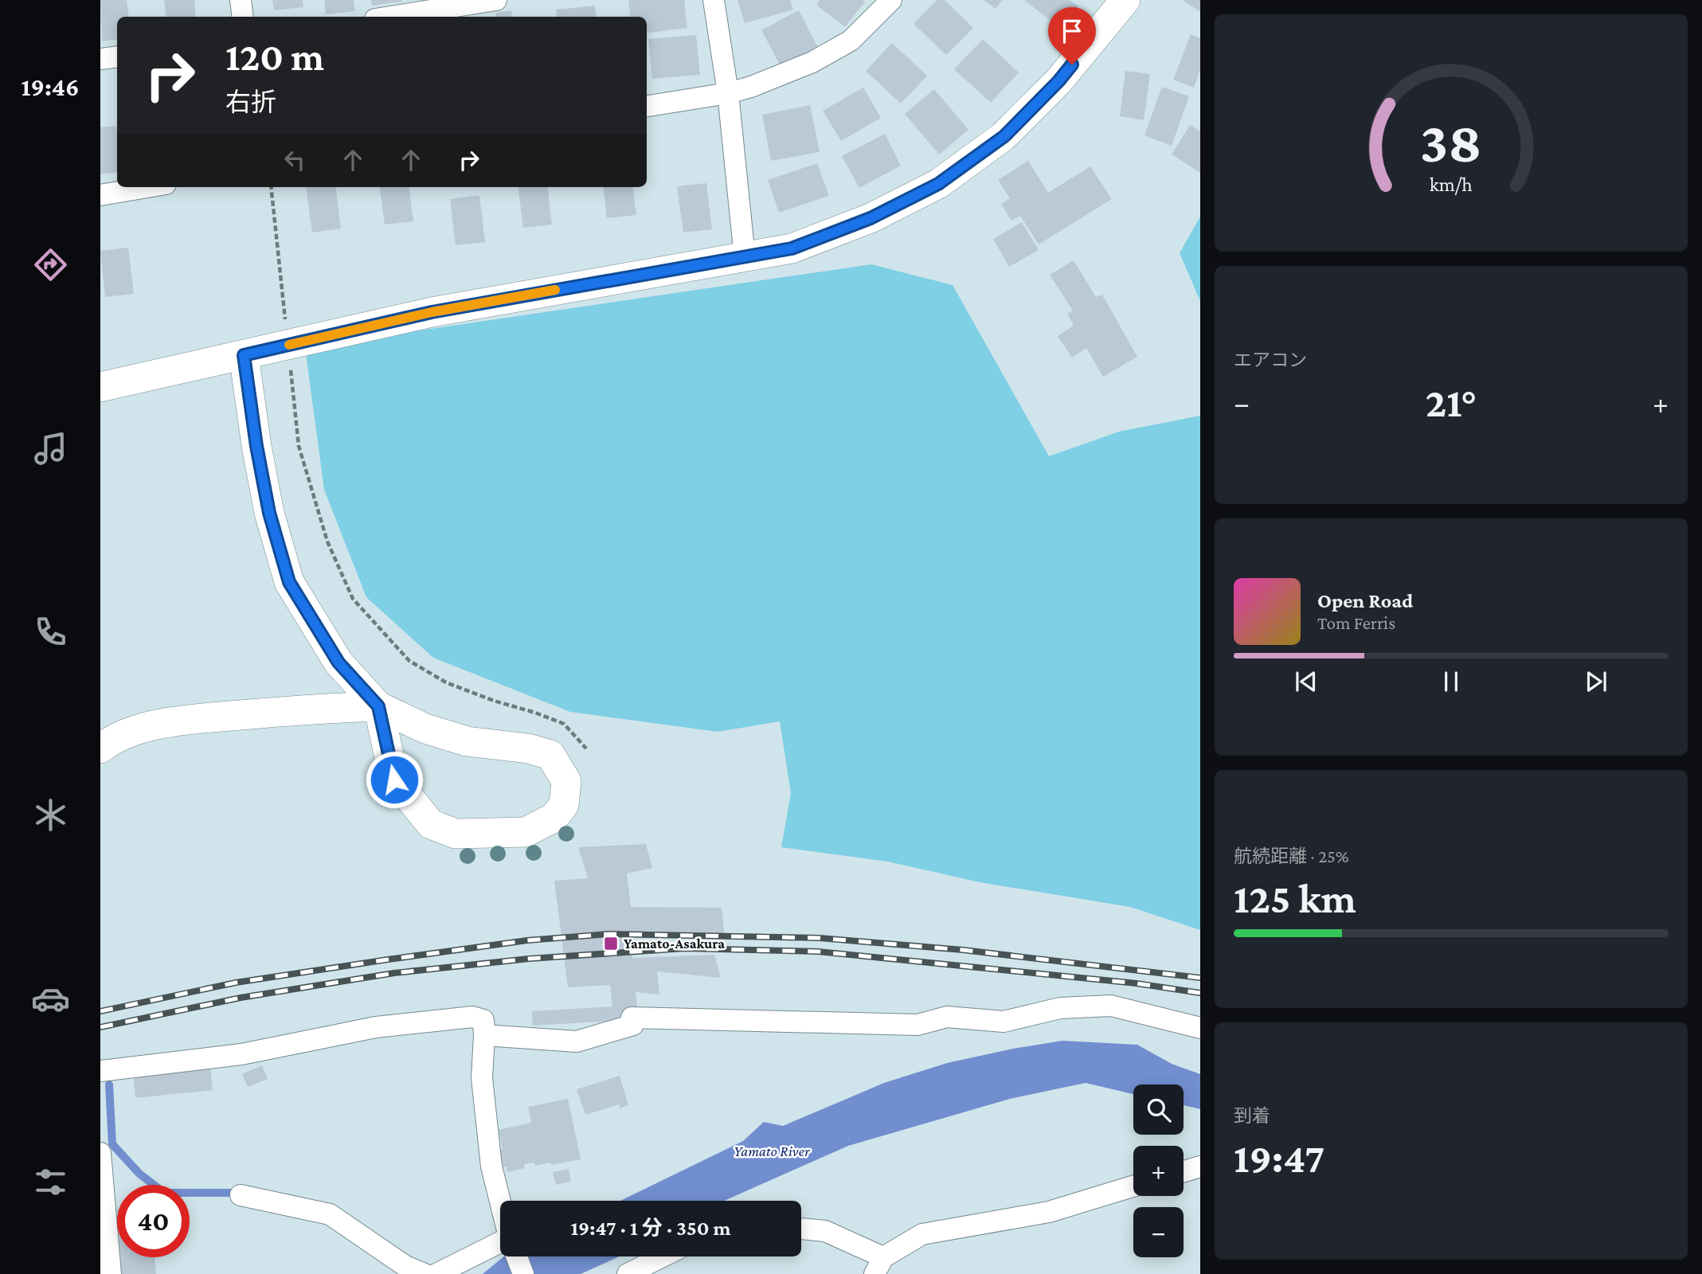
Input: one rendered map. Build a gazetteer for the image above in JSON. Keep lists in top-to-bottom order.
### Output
{
  "water": ["Yamato River"],
  "places": {
    "transit": ["Yamato-Asakura"]
  },
  "page": {
    "tabs": "19:46",
    "turn": ["120 m", "右折"],
    "tile": [
      "エアコン",
      ["航続距離 · 25%", "125 km"],
      ["到着", "19:47"]
    ],
    "heat": ["−", "21°", "+"],
    "song": ["Open Road", "Tom Ferris"],
    "map_buttons": ["+", "−"],
    "limit": "40",
    "trip": "19:47 · 1 分 · 350 m",
    "gauge": ["38", "km/h"]
  }
}
